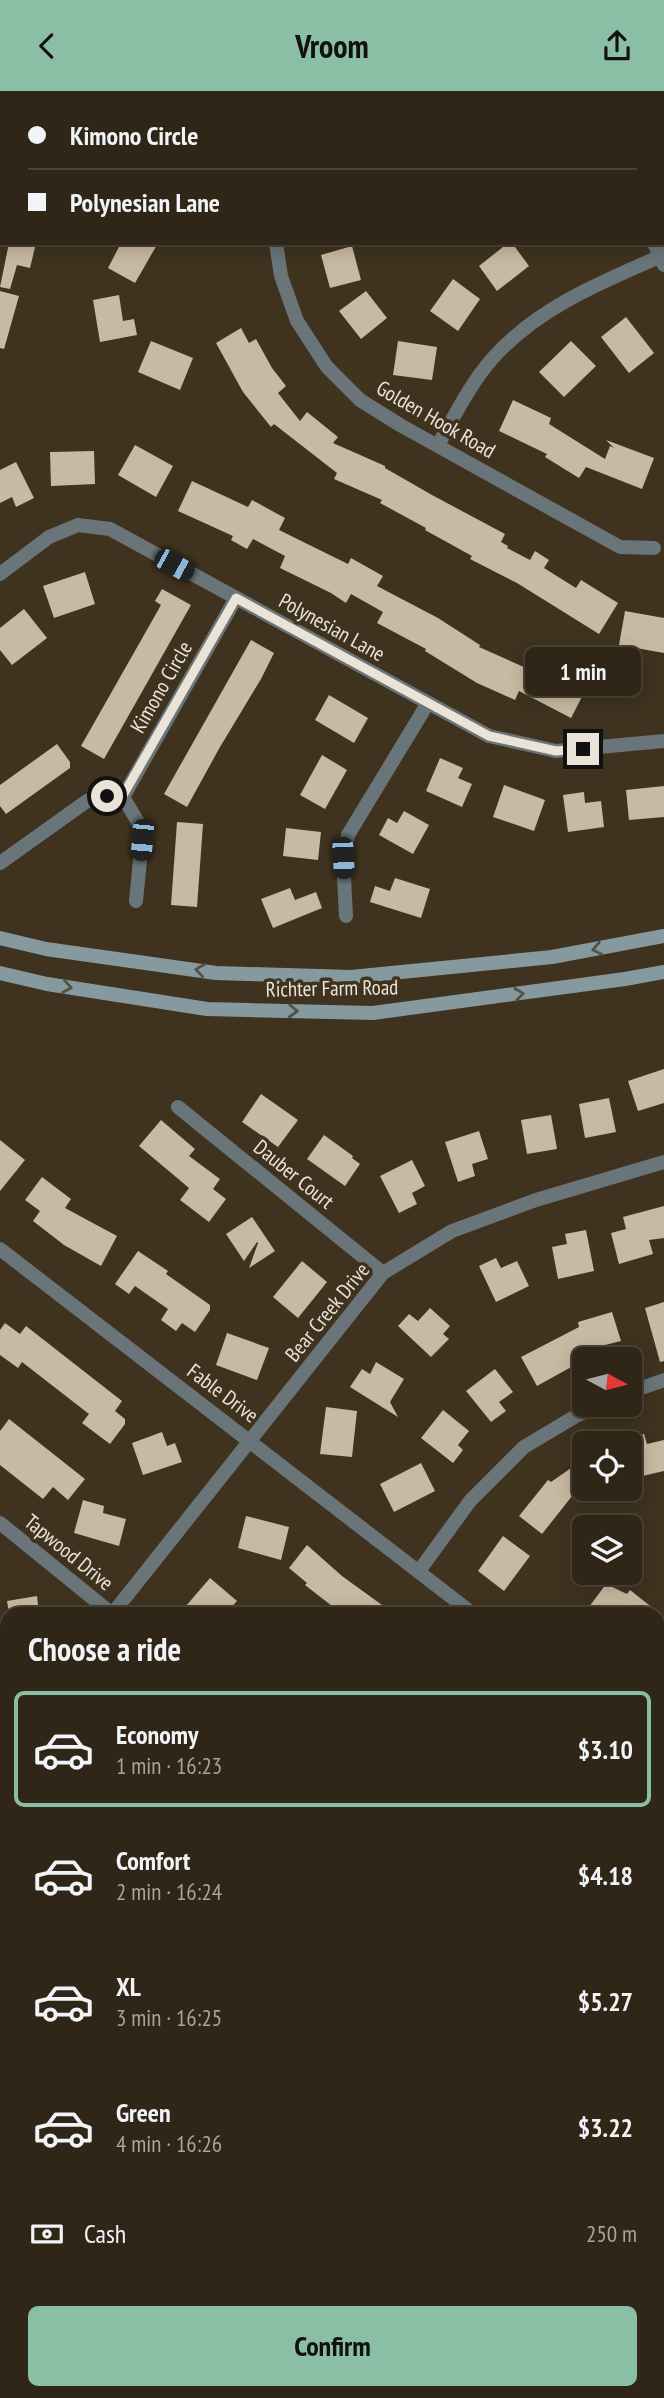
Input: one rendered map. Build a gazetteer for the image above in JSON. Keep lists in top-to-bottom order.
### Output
{
  "streets": {
    "main road": ["Richter Farm Road"],
    "street": [
      "Golden Hook Road",
      "Polynesian Lane",
      "Kimono Circle",
      "Dauber Court",
      "Bear Creek Drive",
      "Fable Drive",
      "Tapwood Drive"
    ]
  },
  "crossings": [
    ["Polynesian Lane", "Kimono Circle"],
    ["Dauber Court", "Bear Creek Drive"],
    ["Bear Creek Drive", "Fable Drive"]
  ],
  "north": "right",
  "page": {
    "header": "Vroom",
    "banner": ["Kimono Circle", "Polynesian Lane"],
    "bubble": "1 min",
    "heading": "Choose a ride",
    "list": [
      {
        "name": "Economy",
        "note": "1 min · 16:23",
        "value": "$3.10"
      },
      {
        "name": "Comfort",
        "note": "2 min · 16:24",
        "value": "$4.18"
      },
      {
        "name": "XL",
        "note": "3 min · 16:25",
        "value": "$5.27"
      },
      {
        "name": "Green",
        "note": "4 min · 16:26",
        "value": "$3.22"
      }
    ],
    "pay": ["Cash", "250 m"],
    "buttons": "Confirm"
  }
}
